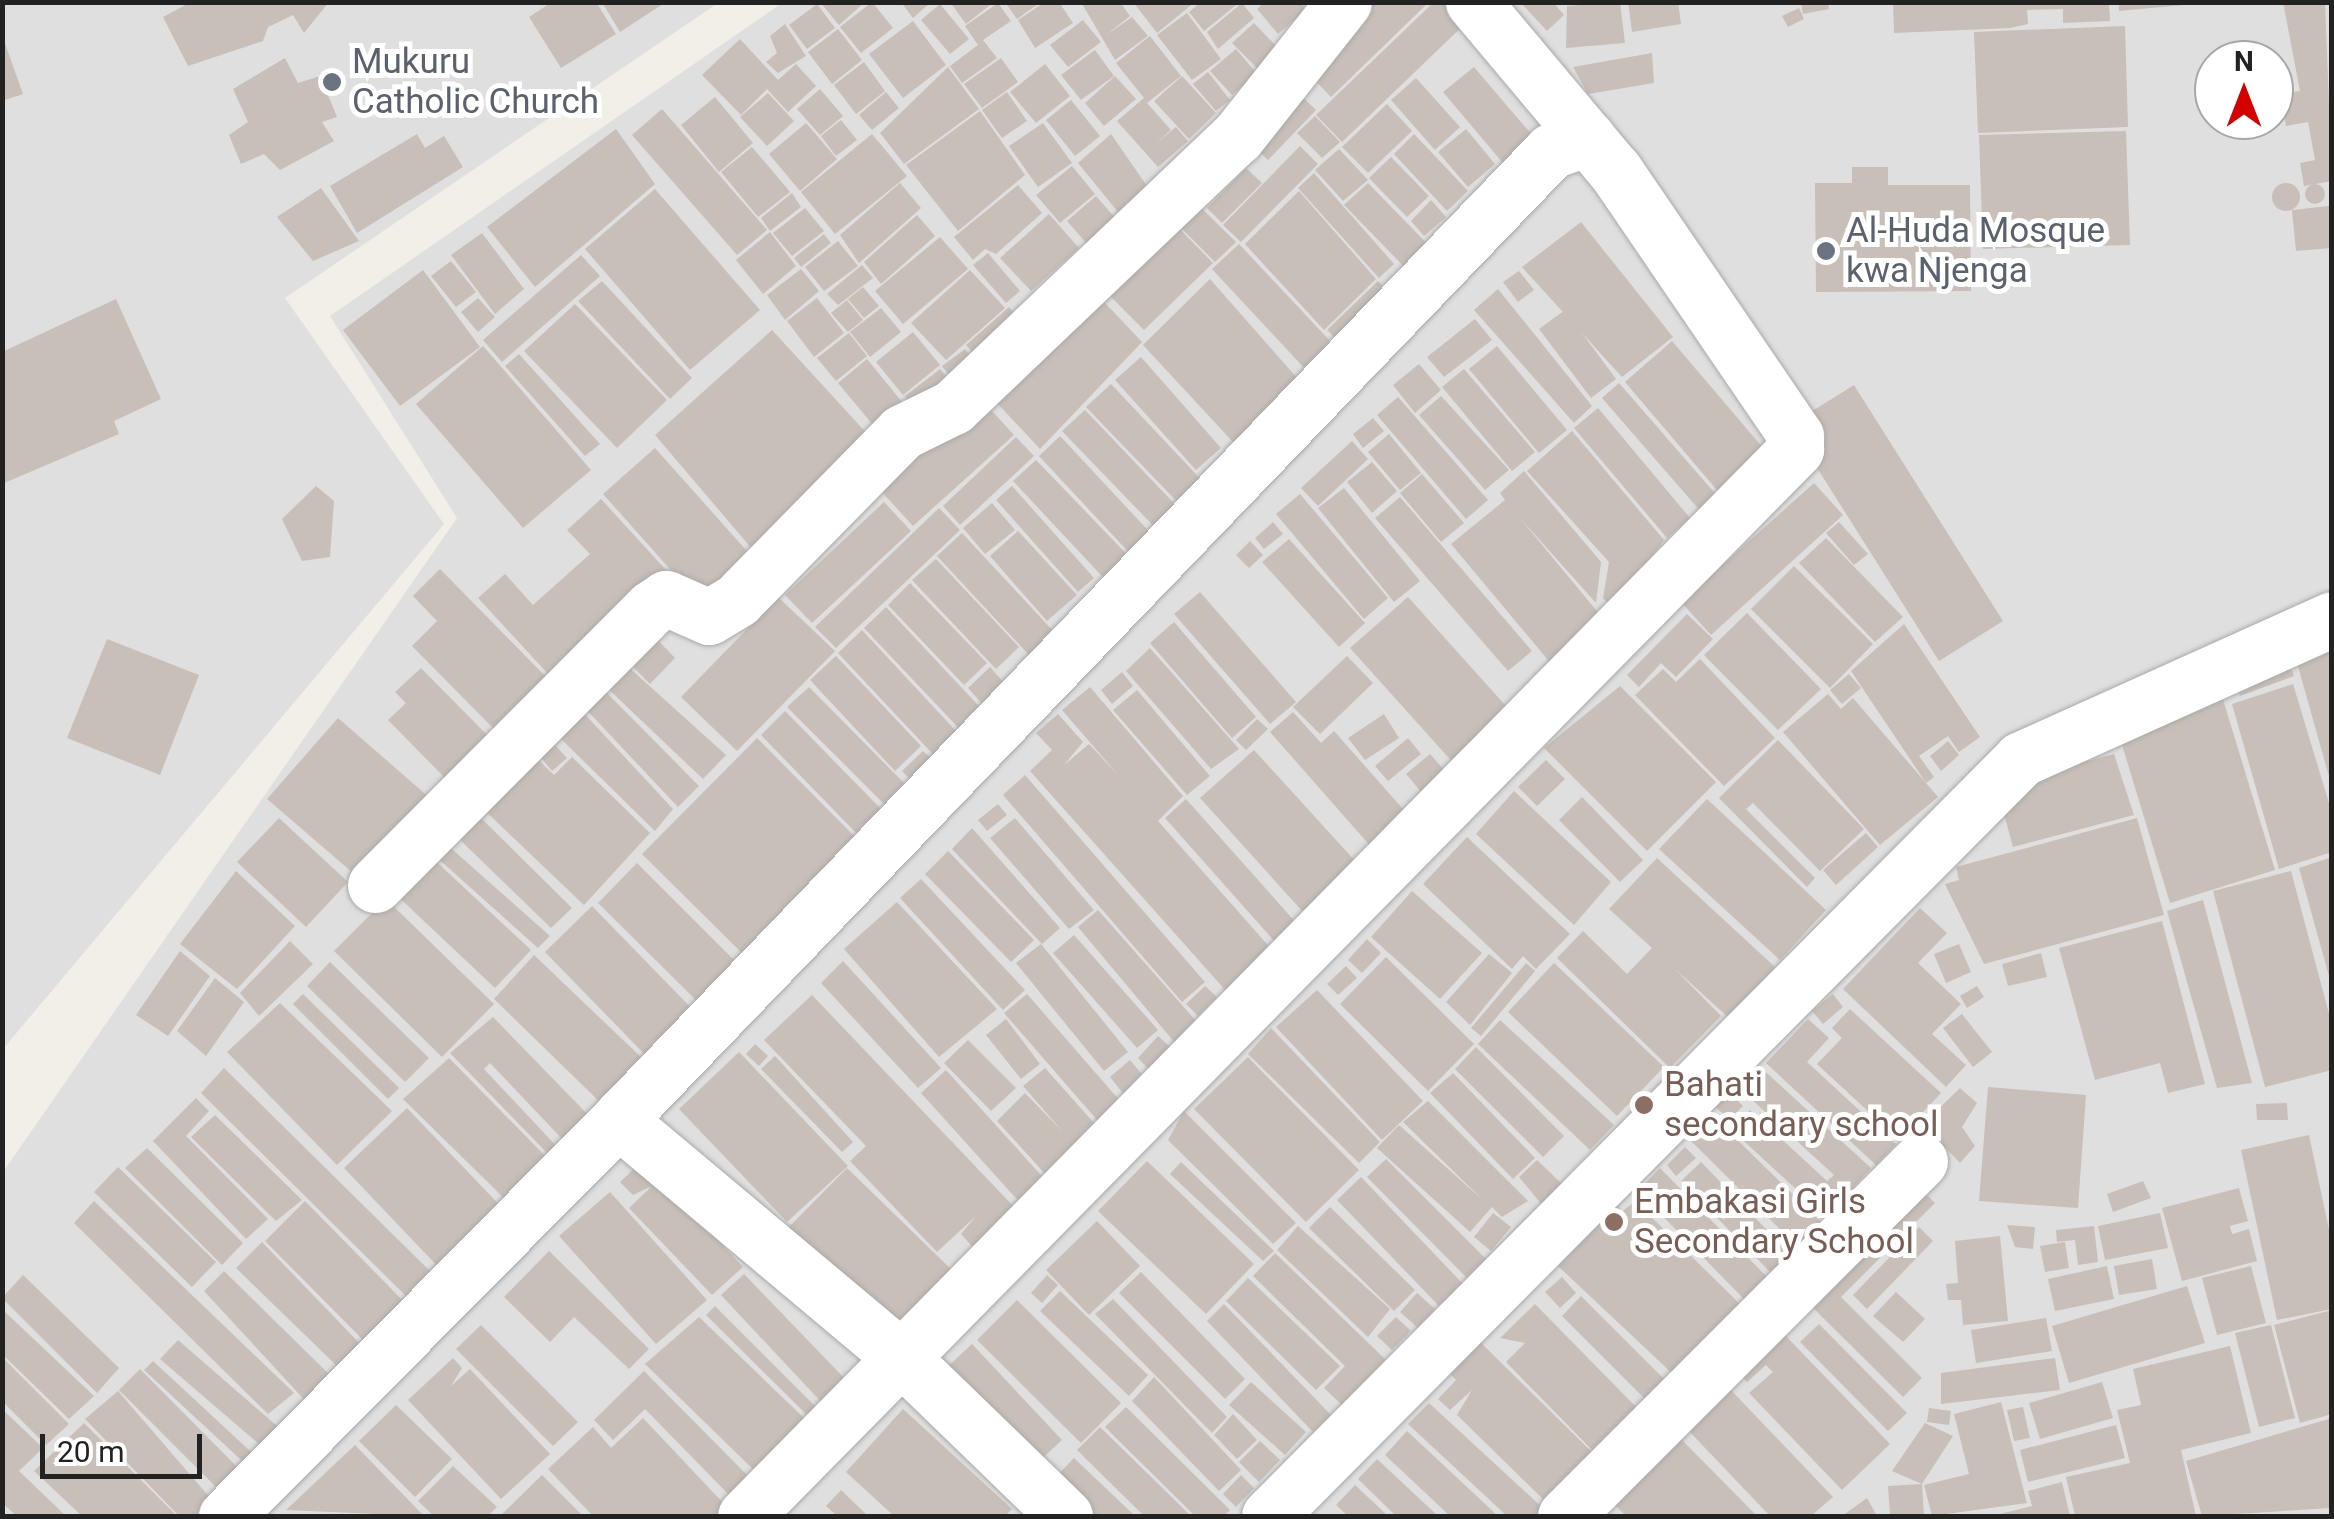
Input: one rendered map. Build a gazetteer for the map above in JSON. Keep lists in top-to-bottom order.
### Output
{
  "places": [
    "Mukuru Catholic Church",
    "Al-Huda Mosque kwa Njenga",
    "Bahati secondary school",
    "Embakasi Girls Secondary School"
  ],
  "scale_bar": "20 m",
  "north": "top"
}
